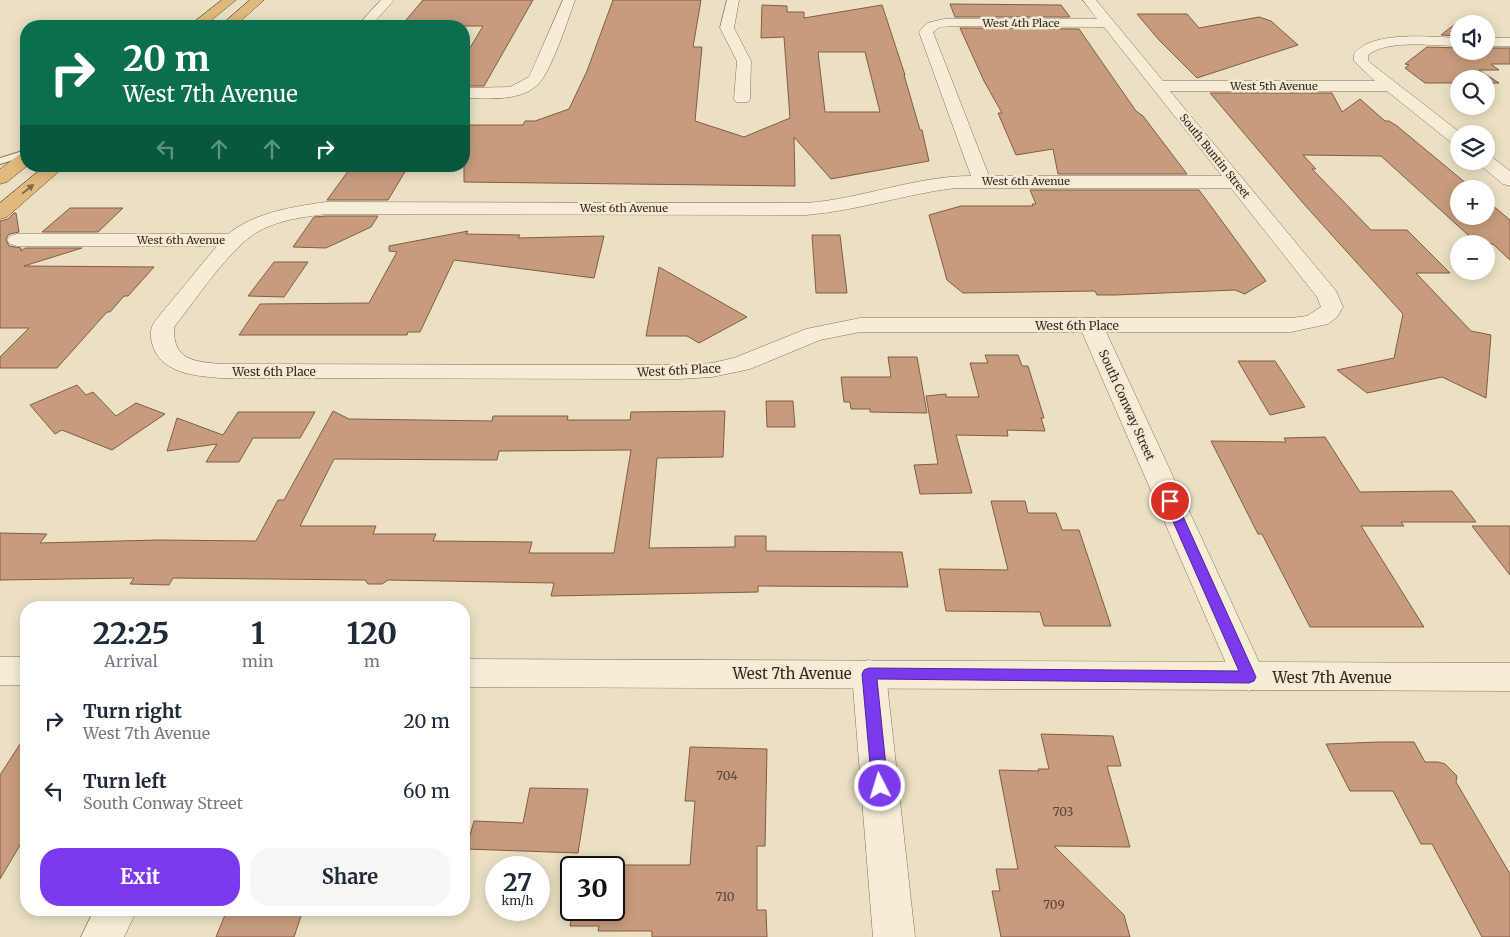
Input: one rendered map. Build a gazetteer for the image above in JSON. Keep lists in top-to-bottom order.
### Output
{
  "streets": {
    "street": [
      "West 4th Place",
      "West 5th Avenue",
      "South Buntin Street",
      "West 6th Avenue",
      "West 6th Place",
      "South Conway Street",
      "West 7th Avenue"
    ]
  },
  "crossings": [
    ["West 4th Place", "South Buntin Street"],
    ["West 4th Place", "West 6th Avenue"],
    ["West 5th Avenue", "South Buntin Street"],
    ["South Buntin Street", "West 6th Avenue"],
    ["South Buntin Street", "West 6th Place"],
    ["West 6th Avenue", "West 6th Place"],
    ["West 6th Place", "South Conway Street"],
    ["South Conway Street", "West 7th Avenue"]
  ],
  "house_numbers": [
    "704",
    "703",
    "710",
    "709"
  ],
  "page": {
    "map_buttons": ["+", "−"],
    "turn": ["20 m", "West 7th Avenue"],
    "eta": [
      "22:25",
      "Arrival",
      "1",
      "min",
      "120",
      "m"
    ],
    "list": [
      {
        "name": "Turn right",
        "note": "West 7th Avenue",
        "value": "20 m"
      },
      {
        "name": "Turn left",
        "note": "South Conway Street",
        "value": "60 m"
      }
    ],
    "buttons": ["Exit", "Share"],
    "speed": "27 km/h",
    "limit": "30"
  }
}
